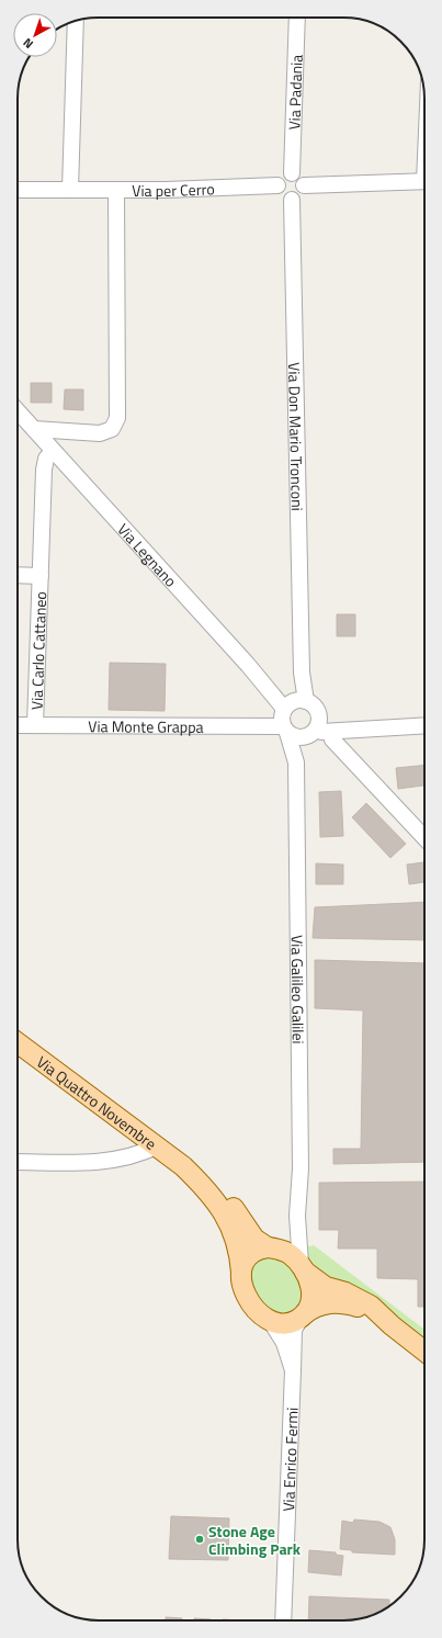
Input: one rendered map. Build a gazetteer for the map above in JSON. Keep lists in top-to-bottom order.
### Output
{
  "streets": {
    "main road": ["Via Quattro Novembre"],
    "street": [
      "Via Padania",
      "Via per Cerro",
      "Via Don Mario Tronconi",
      "Via Legnano",
      "Via Carlo Cattaneo",
      "Via Monte Grappa",
      "Via Galileo Galilei",
      "Via Enrico Fermi"
    ]
  },
  "crossings": [
    ["Via Padania", "Via per Cerro"],
    ["Via Padania", "Via Don Mario Tronconi"],
    ["Via per Cerro", "Via Don Mario Tronconi"],
    ["Via Don Mario Tronconi", "Via Legnano"],
    ["Via Don Mario Tronconi", "Via Monte Grappa"],
    ["Via Don Mario Tronconi", "Via Galileo Galilei"],
    ["Via Legnano", "Via Carlo Cattaneo"],
    ["Via Legnano", "Via Monte Grappa"],
    ["Via Legnano", "Via Galileo Galilei"],
    ["Via Carlo Cattaneo", "Via Monte Grappa"],
    ["Via Monte Grappa", "Via Galileo Galilei"],
    ["Via Galileo Galilei", "Via Quattro Novembre"],
    ["Via Galileo Galilei", "Via Enrico Fermi"],
    ["Via Quattro Novembre", "Via Enrico Fermi"]
  ],
  "places": ["Stone Age Climbing Park"],
  "north": "bottom left"
}
